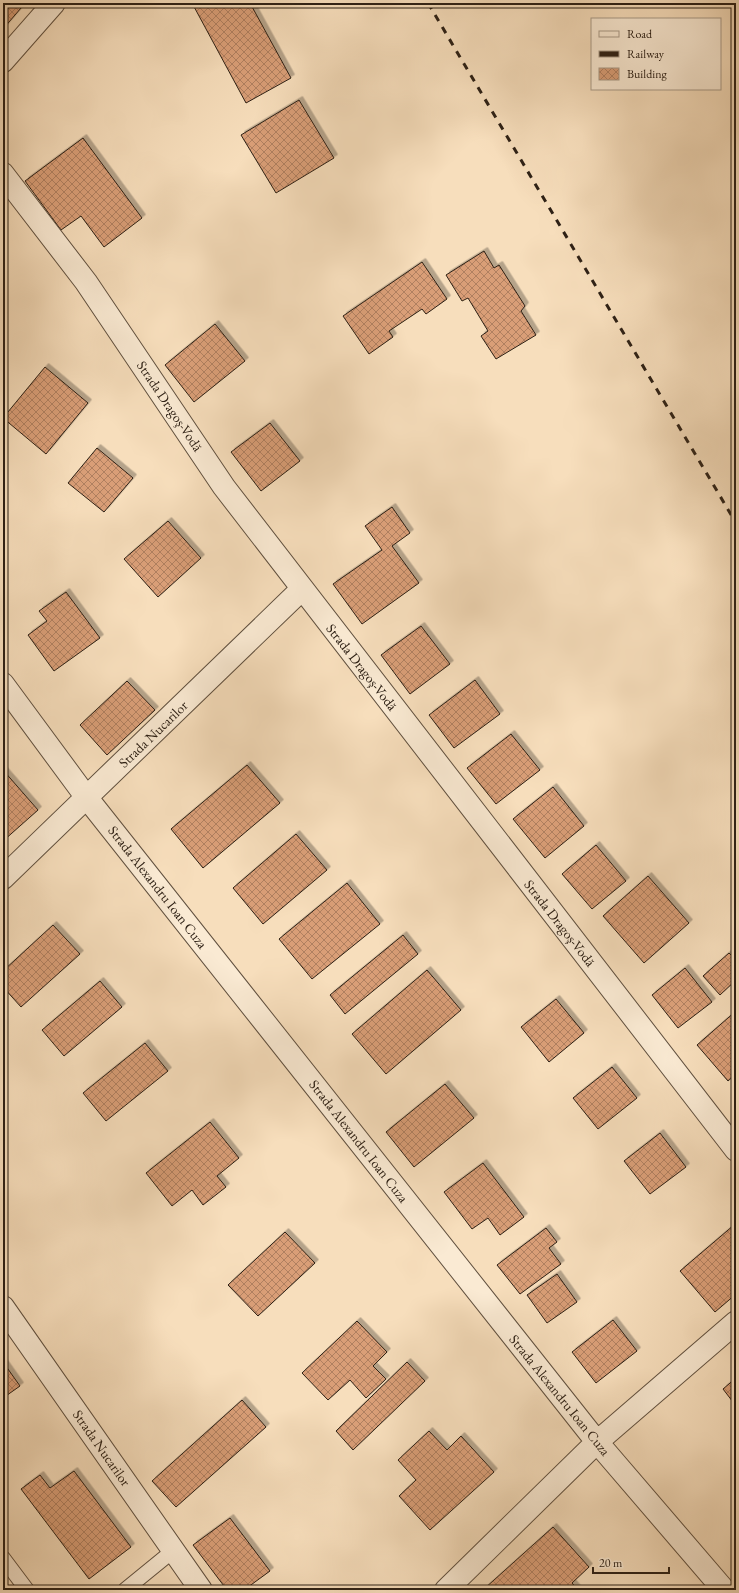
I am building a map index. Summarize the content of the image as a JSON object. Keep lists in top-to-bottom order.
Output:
{
  "streets": {
    "street": ["Strada Dragoş-Vodă", "Strada Nucarilor", "Strada Alexandru Ioan Cuza"]
  },
  "crossings": [
    ["Strada Dragoş-Vodă", "Strada Nucarilor"],
    ["Strada Nucarilor", "Strada Alexandru Ioan Cuza"]
  ],
  "legend": ["Road", "Railway", "Building"],
  "scale_bar": "20 m"
}
